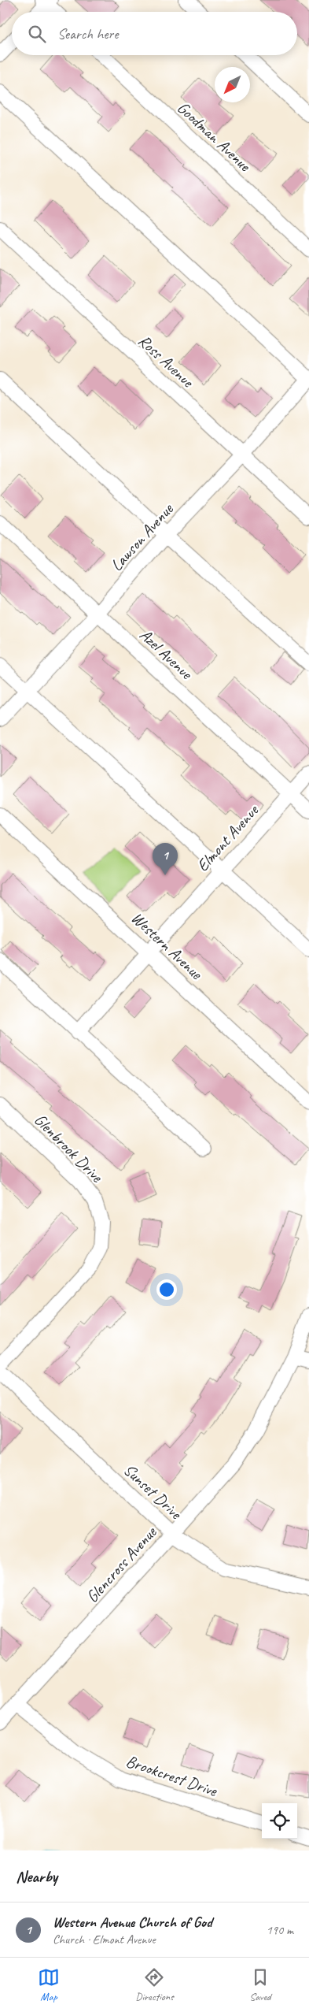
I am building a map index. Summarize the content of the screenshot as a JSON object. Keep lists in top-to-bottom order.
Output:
{
  "streets": {
    "street": [
      "Goodman Avenue",
      "Ross Avenue",
      "Lawson Avenue",
      "Azel Avenue",
      "Elmont Avenue",
      "Western Avenue",
      "Glenbrook Drive",
      "Sunset Drive",
      "Glencross Avenue",
      "Brookcrest Drive"
    ]
  },
  "crossings": [
    ["Ross Avenue", "Lawson Avenue"],
    ["Lawson Avenue", "Azel Avenue"],
    ["Azel Avenue", "Elmont Avenue"],
    ["Elmont Avenue", "Western Avenue"],
    ["Sunset Drive", "Glencross Avenue"],
    ["Glencross Avenue", "Brookcrest Drive"]
  ],
  "north": "bottom left",
  "page": {
    "search": "Search here",
    "pins": "1",
    "heading": "Nearby",
    "list": [
      {
        "mark": "1",
        "name": "Western Avenue Church of God",
        "note": "Church · Elmont Avenue",
        "value": "190 m"
      }
    ],
    "nav": ["Map", "Directions", "Saved"]
  }
}
